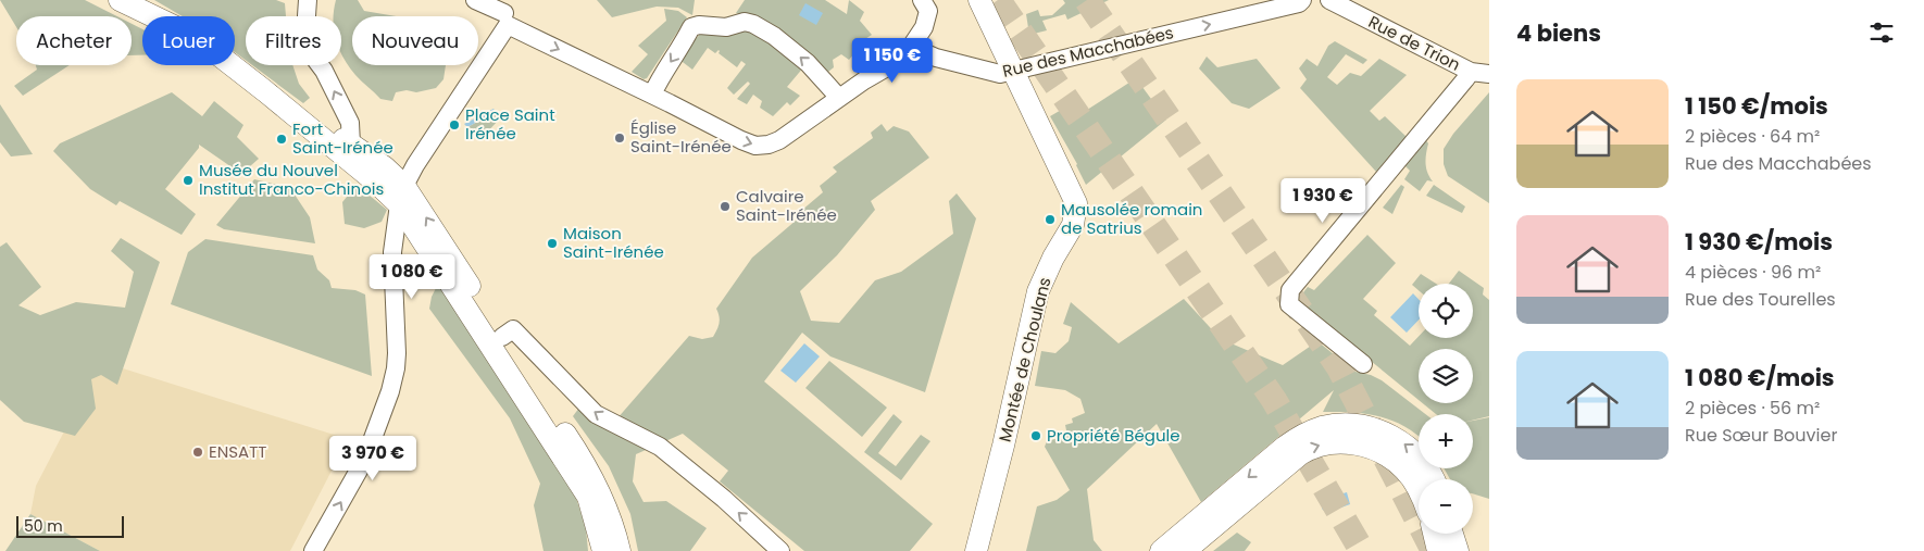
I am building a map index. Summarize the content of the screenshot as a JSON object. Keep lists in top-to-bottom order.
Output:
{
  "streets": {
    "main road": ["Montée de Choulans"],
    "street": ["Rue de Trion", "Rue des Macchabées"]
  },
  "crossings": [
    ["Rue des Macchabées", "Montée de Choulans"]
  ],
  "one_way": ["Rue des Macchabées"],
  "places": [
    "Place Saint Irénée",
    "Église Saint-Irénée",
    "Fort Saint-Irénée",
    "Musée du Nouvel Institut Franco-Chinois",
    "Calvaire Saint-Irénée",
    "Mausolée romain de Satrius",
    "Maison Saint-Irénée",
    "Propriété Bégule",
    "ENSATT"
  ],
  "scale_bar": "50 m",
  "page": {
    "heading": "4 biens",
    "chip": [
      "Acheter",
      "Louer",
      "Filtres",
      "Nouveau"
    ],
    "price": [
      "1 150 €",
      "1 930 €",
      "1 080 €",
      "3 970 €"
    ],
    "list": [
      {
        "name": "1 150 €/mois",
        "note": "2 pièces · 64 m² · Rue des Macchabées"
      },
      {
        "name": "1 930 €/mois",
        "note": "4 pièces · 96 m² · Rue des Tourelles"
      },
      {
        "name": "1 080 €/mois",
        "note": "2 pièces · 56 m² · Rue Sœur Bouvier"
      }
    ],
    "map_buttons": ["+", "−"],
    "scale": "50 m"
  }
}
